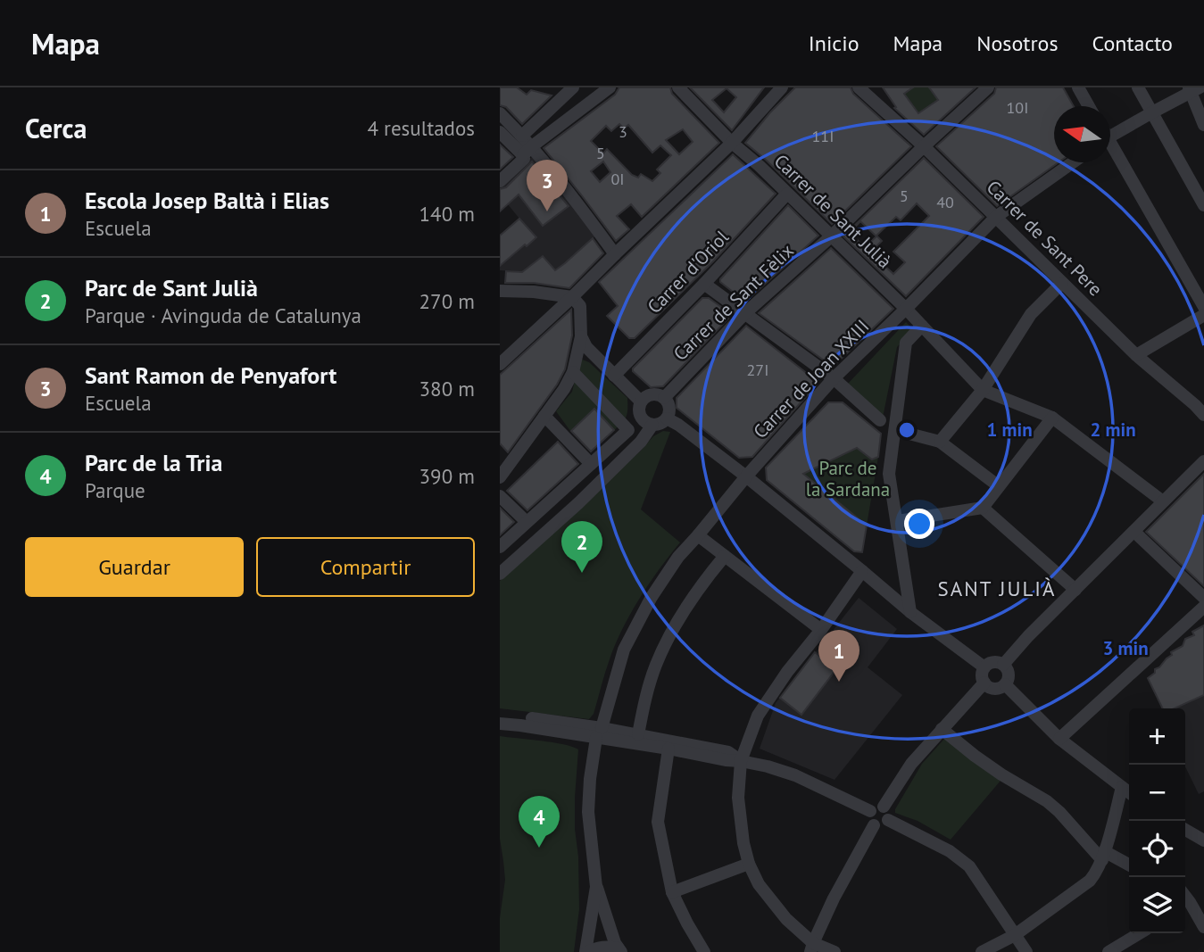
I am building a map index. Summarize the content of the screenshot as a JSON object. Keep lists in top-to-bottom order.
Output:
{
  "streets": {
    "street": [
      "Carrer de Sant Julià",
      "Carrer de Sant Pere",
      "Carrer d'Oriol",
      "Carrer de Sant Fèlix",
      "Carrer de Joan XXIII"
    ]
  },
  "crossings": [
    ["Carrer de Sant Julià", "Carrer d'Oriol"],
    ["Carrer de Sant Julià", "Carrer de Sant Fèlix"],
    ["Carrer de Sant Julià", "Carrer de Joan XXIII"],
    ["Carrer de Sant Pere", "Carrer de Sant Fèlix"],
    ["Carrer de Sant Pere", "Carrer de Joan XXIII"]
  ],
  "districts": ["SANT JULIÀ"],
  "parks": ["Parc de la Sardana"],
  "house_numbers": [
    "10I",
    "3",
    "11I",
    "5",
    "0I",
    "5",
    "40",
    "27I"
  ],
  "north": "left",
  "page": {
    "header": "Mapa",
    "nav": [
      "Inicio",
      "Mapa",
      "Nosotros",
      "Contacto"
    ],
    "heading": ["Cerca", "4 resultados"],
    "pins": [
      "3",
      "2",
      "1",
      "4"
    ],
    "list": [
      {
        "mark": "1",
        "name": "Escola Josep Baltà i Elias",
        "note": "Escuela",
        "value": "140 m"
      },
      {
        "mark": "2",
        "name": "Parc de Sant Julià",
        "note": "Parque · Avinguda de Catalunya",
        "value": "270 m"
      },
      {
        "mark": "3",
        "name": "Sant Ramon de Penyafort",
        "note": "Escuela",
        "value": "380 m"
      },
      {
        "mark": "4",
        "name": "Parc de la Tria",
        "note": "Parque",
        "value": "390 m"
      }
    ],
    "buttons": ["Guardar", "Compartir"],
    "map_buttons": ["+", "−"]
  },
  "rings": ["1 min", "2 min", "3 min"]
}
